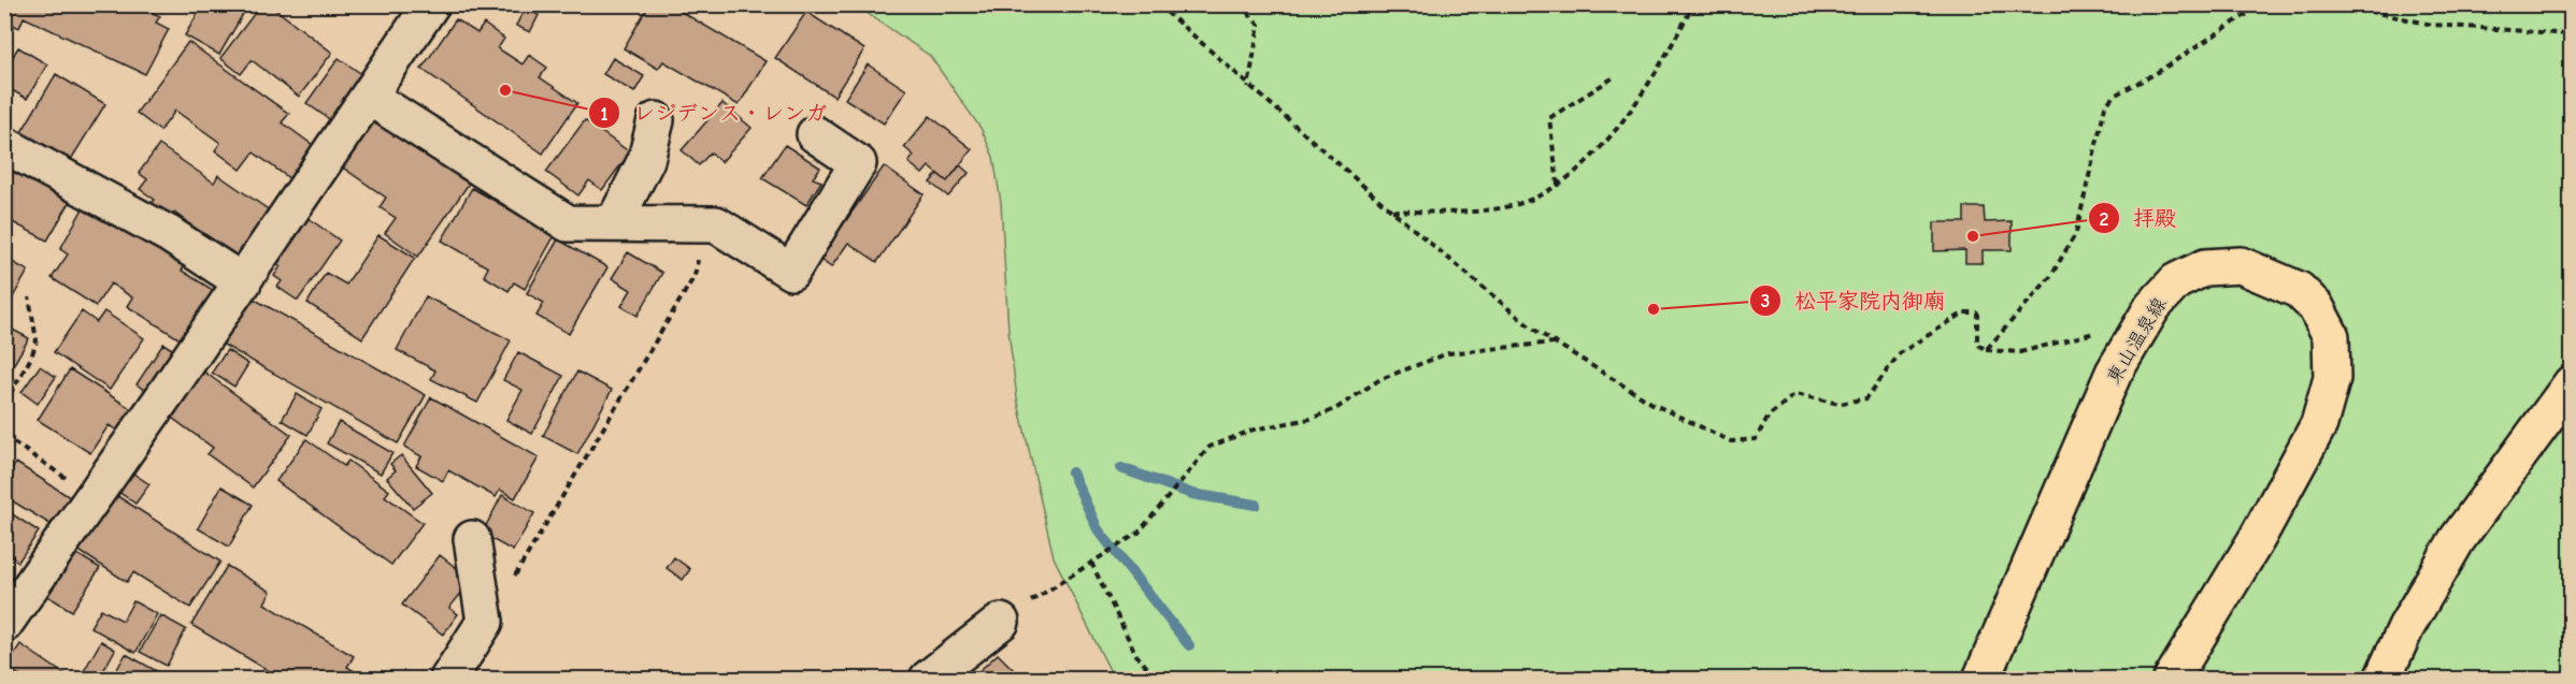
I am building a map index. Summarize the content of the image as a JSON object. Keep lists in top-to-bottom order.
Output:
{
  "streets": {
    "main road": ["東山温泉線"]
  },
  "places": ["レジデンス・レンガ", "拝殿", "松平家院内御廟"]
}
